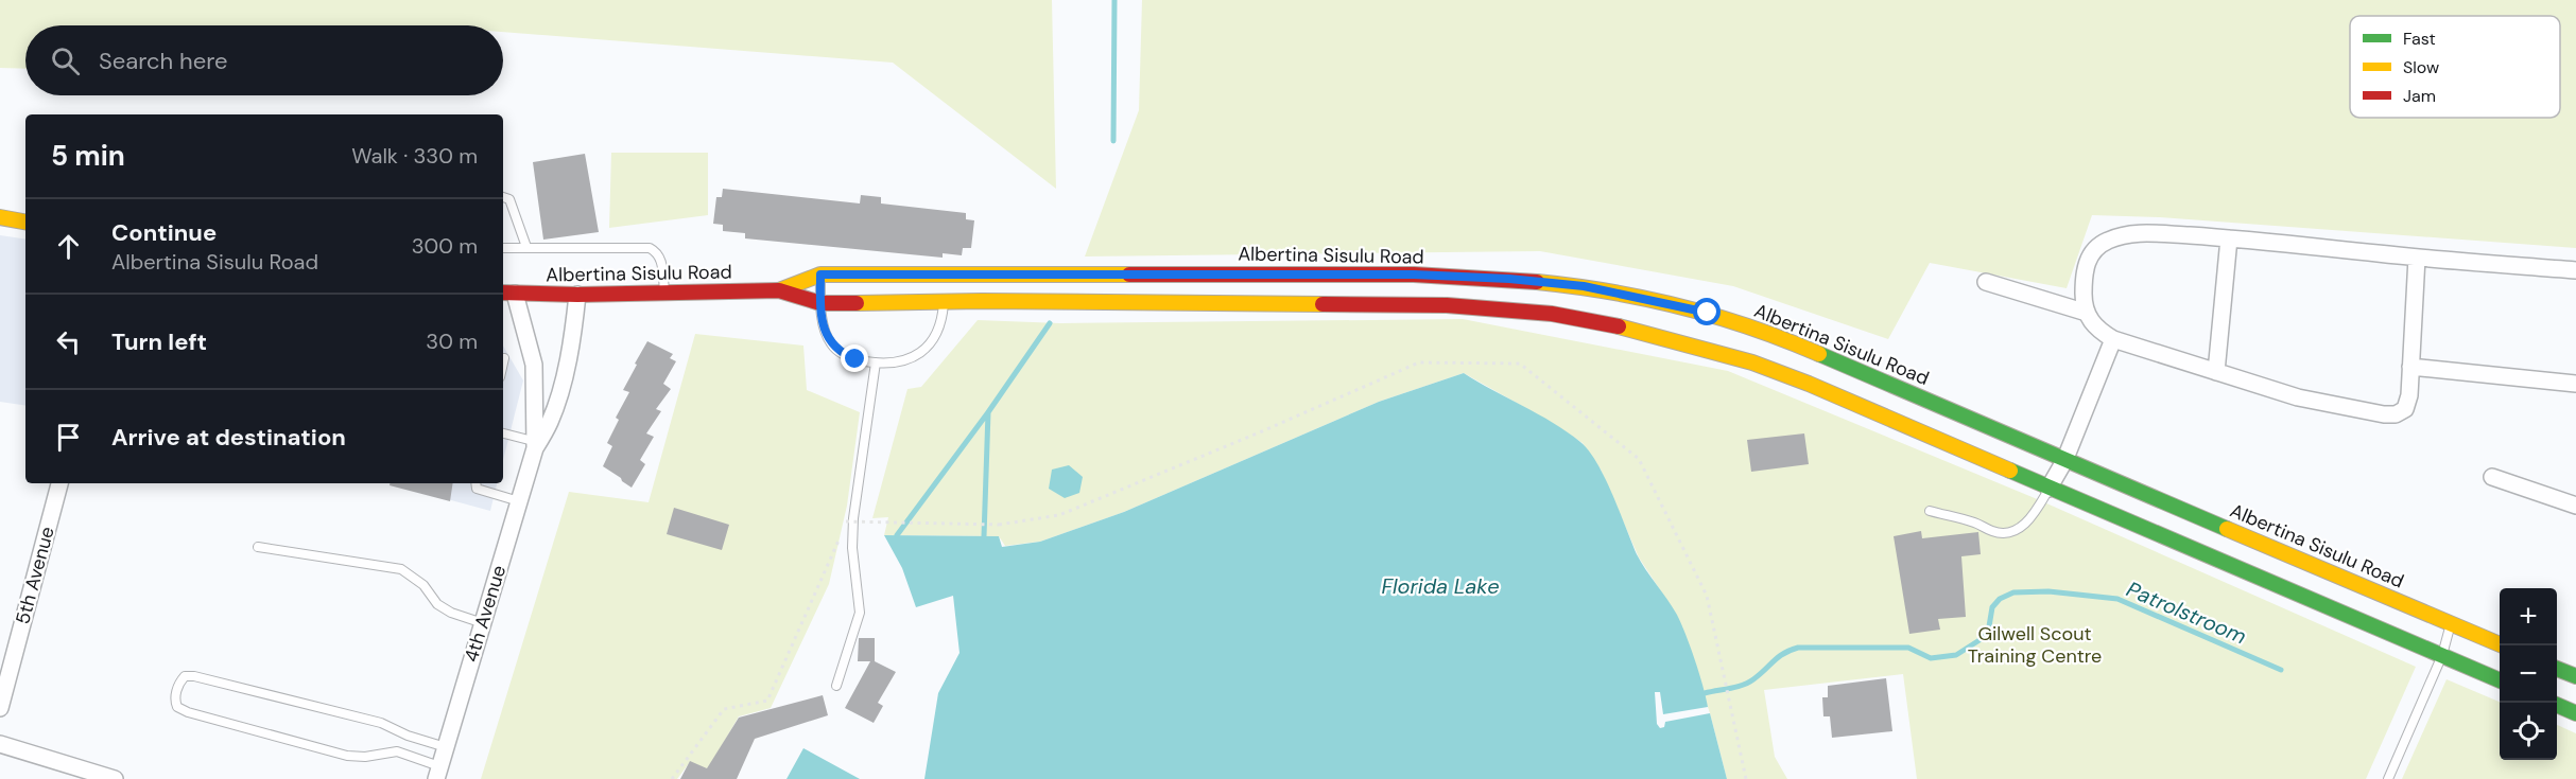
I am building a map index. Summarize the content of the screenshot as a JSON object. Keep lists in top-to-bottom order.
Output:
{
  "streets": {
    "main road": ["Albertina Sisulu Road"],
    "street": ["5th Avenue", "4th Avenue"]
  },
  "crossings": [
    ["Albertina Sisulu Road", "4th Avenue"]
  ],
  "water": ["Florida Lake", "Patrolstroom"],
  "parks": ["Gilwell Scout Training Centre"],
  "legend": ["Fast", "Slow", "Jam"],
  "page": {
    "search": "Search here",
    "heading": ["5 min", "Walk · 330 m"],
    "list": [
      ["Continue", "Albertina Sisulu Road", "300 m"],
      ["Turn left", "30 m"],
      "Arrive at destination"
    ],
    "map_buttons": ["+", "−"]
  }
}
